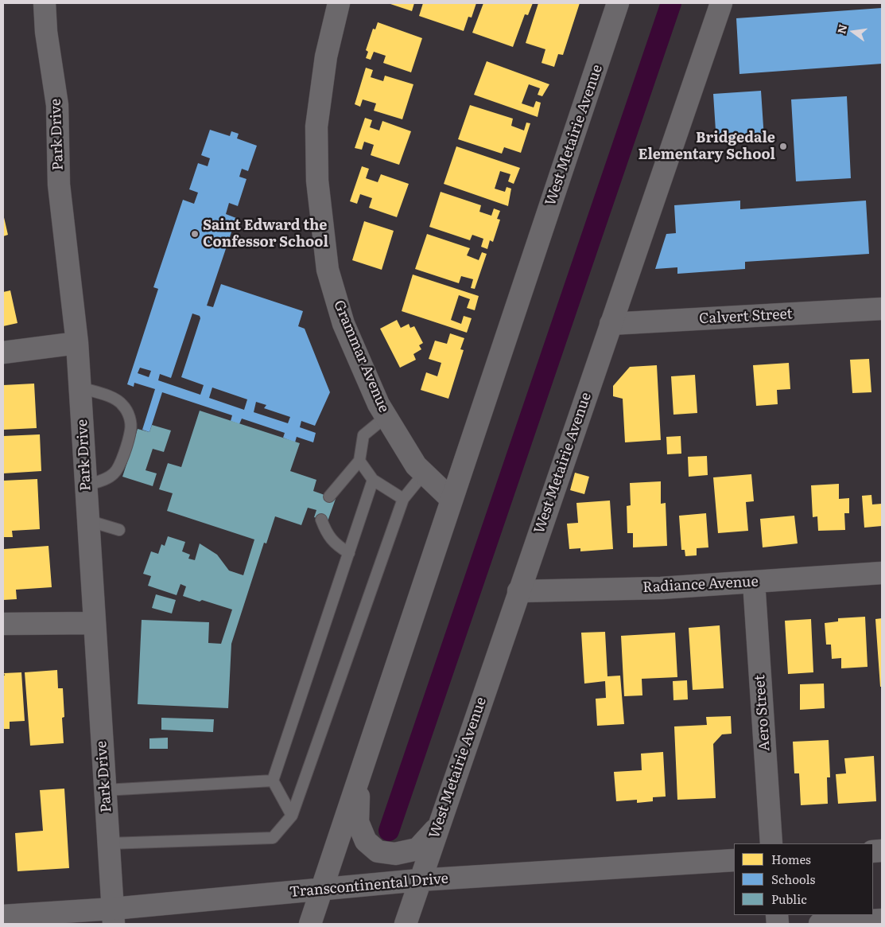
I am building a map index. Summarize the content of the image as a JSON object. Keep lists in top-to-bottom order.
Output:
{
  "streets": {
    "street": [
      "Park Drive",
      "West Metairie Avenue",
      "Calvert Street",
      "Grammar Avenue",
      "Radiance Avenue",
      "Aero Street",
      "Transcontinental Drive"
    ]
  },
  "crossings": [
    ["Park Drive", "Transcontinental Drive"],
    ["West Metairie Avenue", "Calvert Street"],
    ["West Metairie Avenue", "Grammar Avenue"],
    ["West Metairie Avenue", "Radiance Avenue"],
    ["West Metairie Avenue", "Transcontinental Drive"],
    ["Radiance Avenue", "Aero Street"]
  ],
  "places": ["Bridgedale Elementary School", "Saint Edward the Confessor School"],
  "legend": ["Homes", "Schools", "Public"],
  "north": "left"
}
